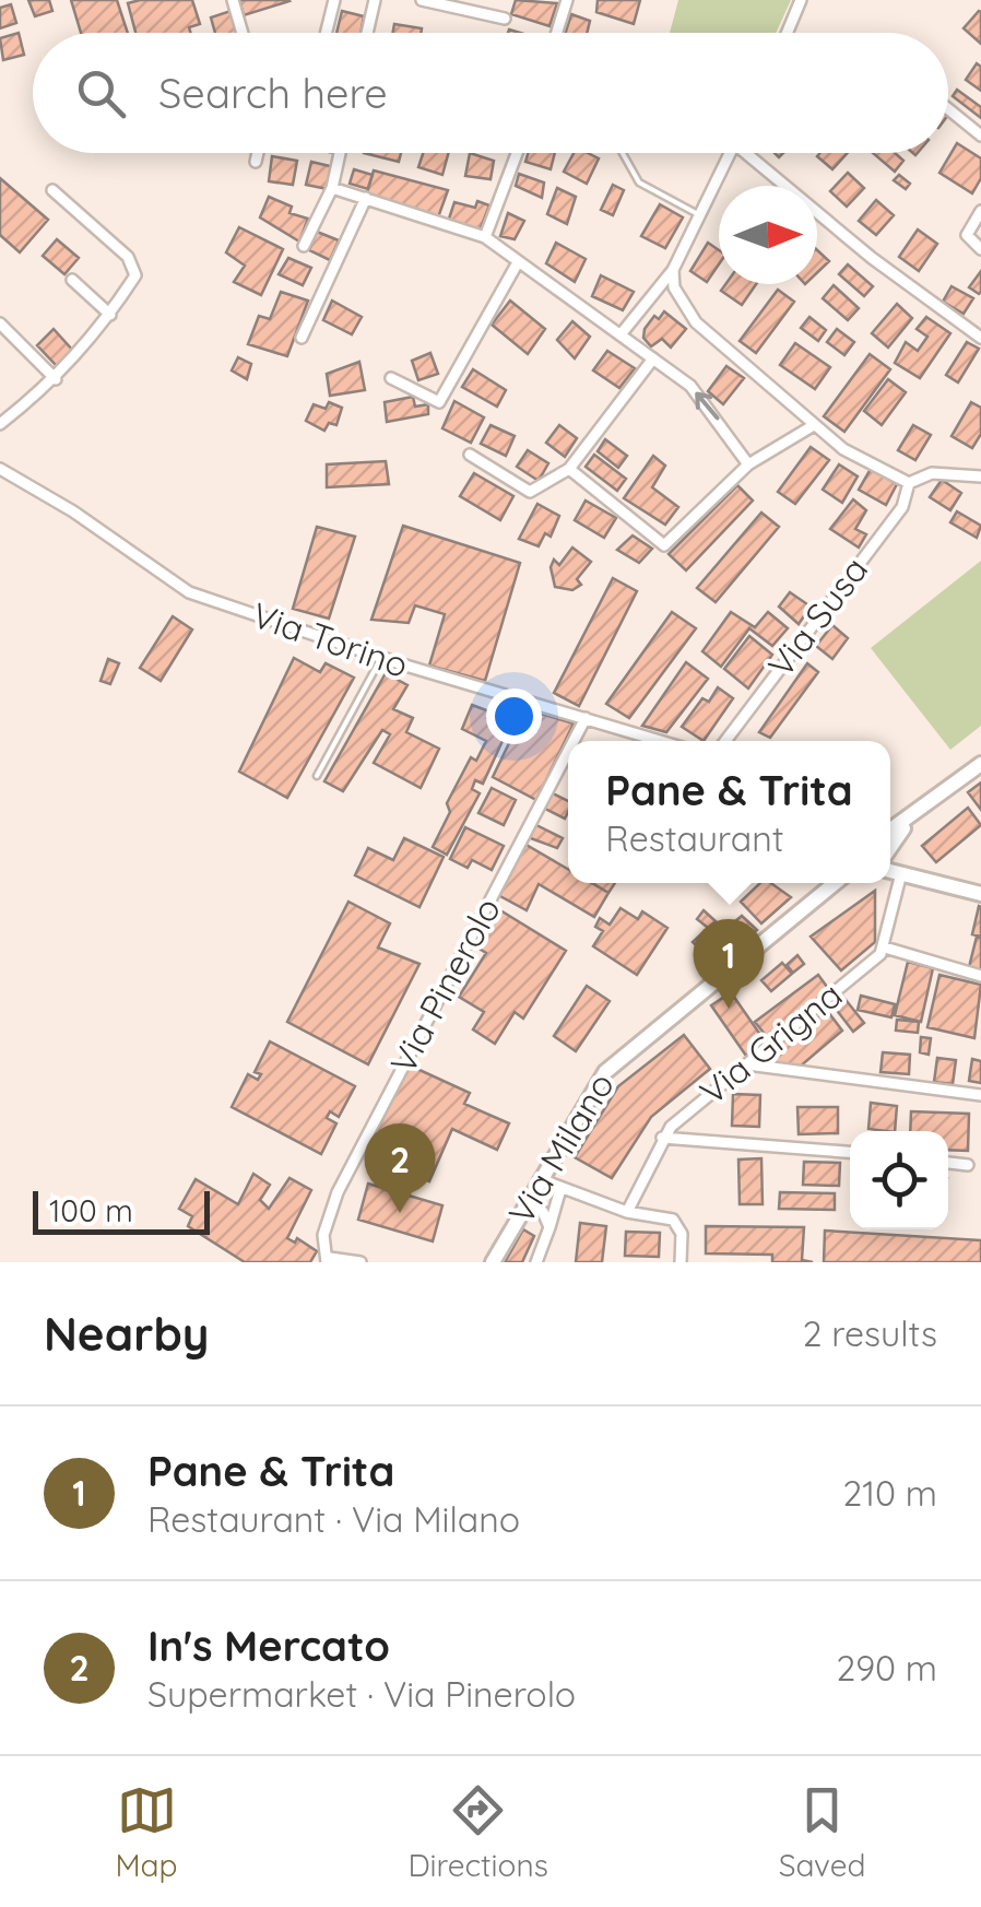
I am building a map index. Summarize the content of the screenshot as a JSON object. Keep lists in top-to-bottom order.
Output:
{
  "streets": {
    "main road": ["Via Milano"],
    "street": [
      "Via Susa",
      "Via Torino",
      "Via Pinerolo",
      "Via Grigna"
    ]
  },
  "crossings": [
    ["Via Torino", "Via Pinerolo"]
  ],
  "scale_bar": "100 m",
  "north": "right",
  "page": {
    "search": "Search here",
    "popup": ["Pane & Trita", "Restaurant"],
    "pins": ["1", "2"],
    "scale": "100 m",
    "heading": ["Nearby", "2 results"],
    "list": [
      {
        "mark": "1",
        "name": "Pane & Trita",
        "note": "Restaurant · Via Milano",
        "value": "210 m"
      },
      {
        "mark": "2",
        "name": "In's Mercato",
        "note": "Supermarket · Via Pinerolo",
        "value": "290 m"
      }
    ],
    "nav": ["Map", "Directions", "Saved"]
  }
}
